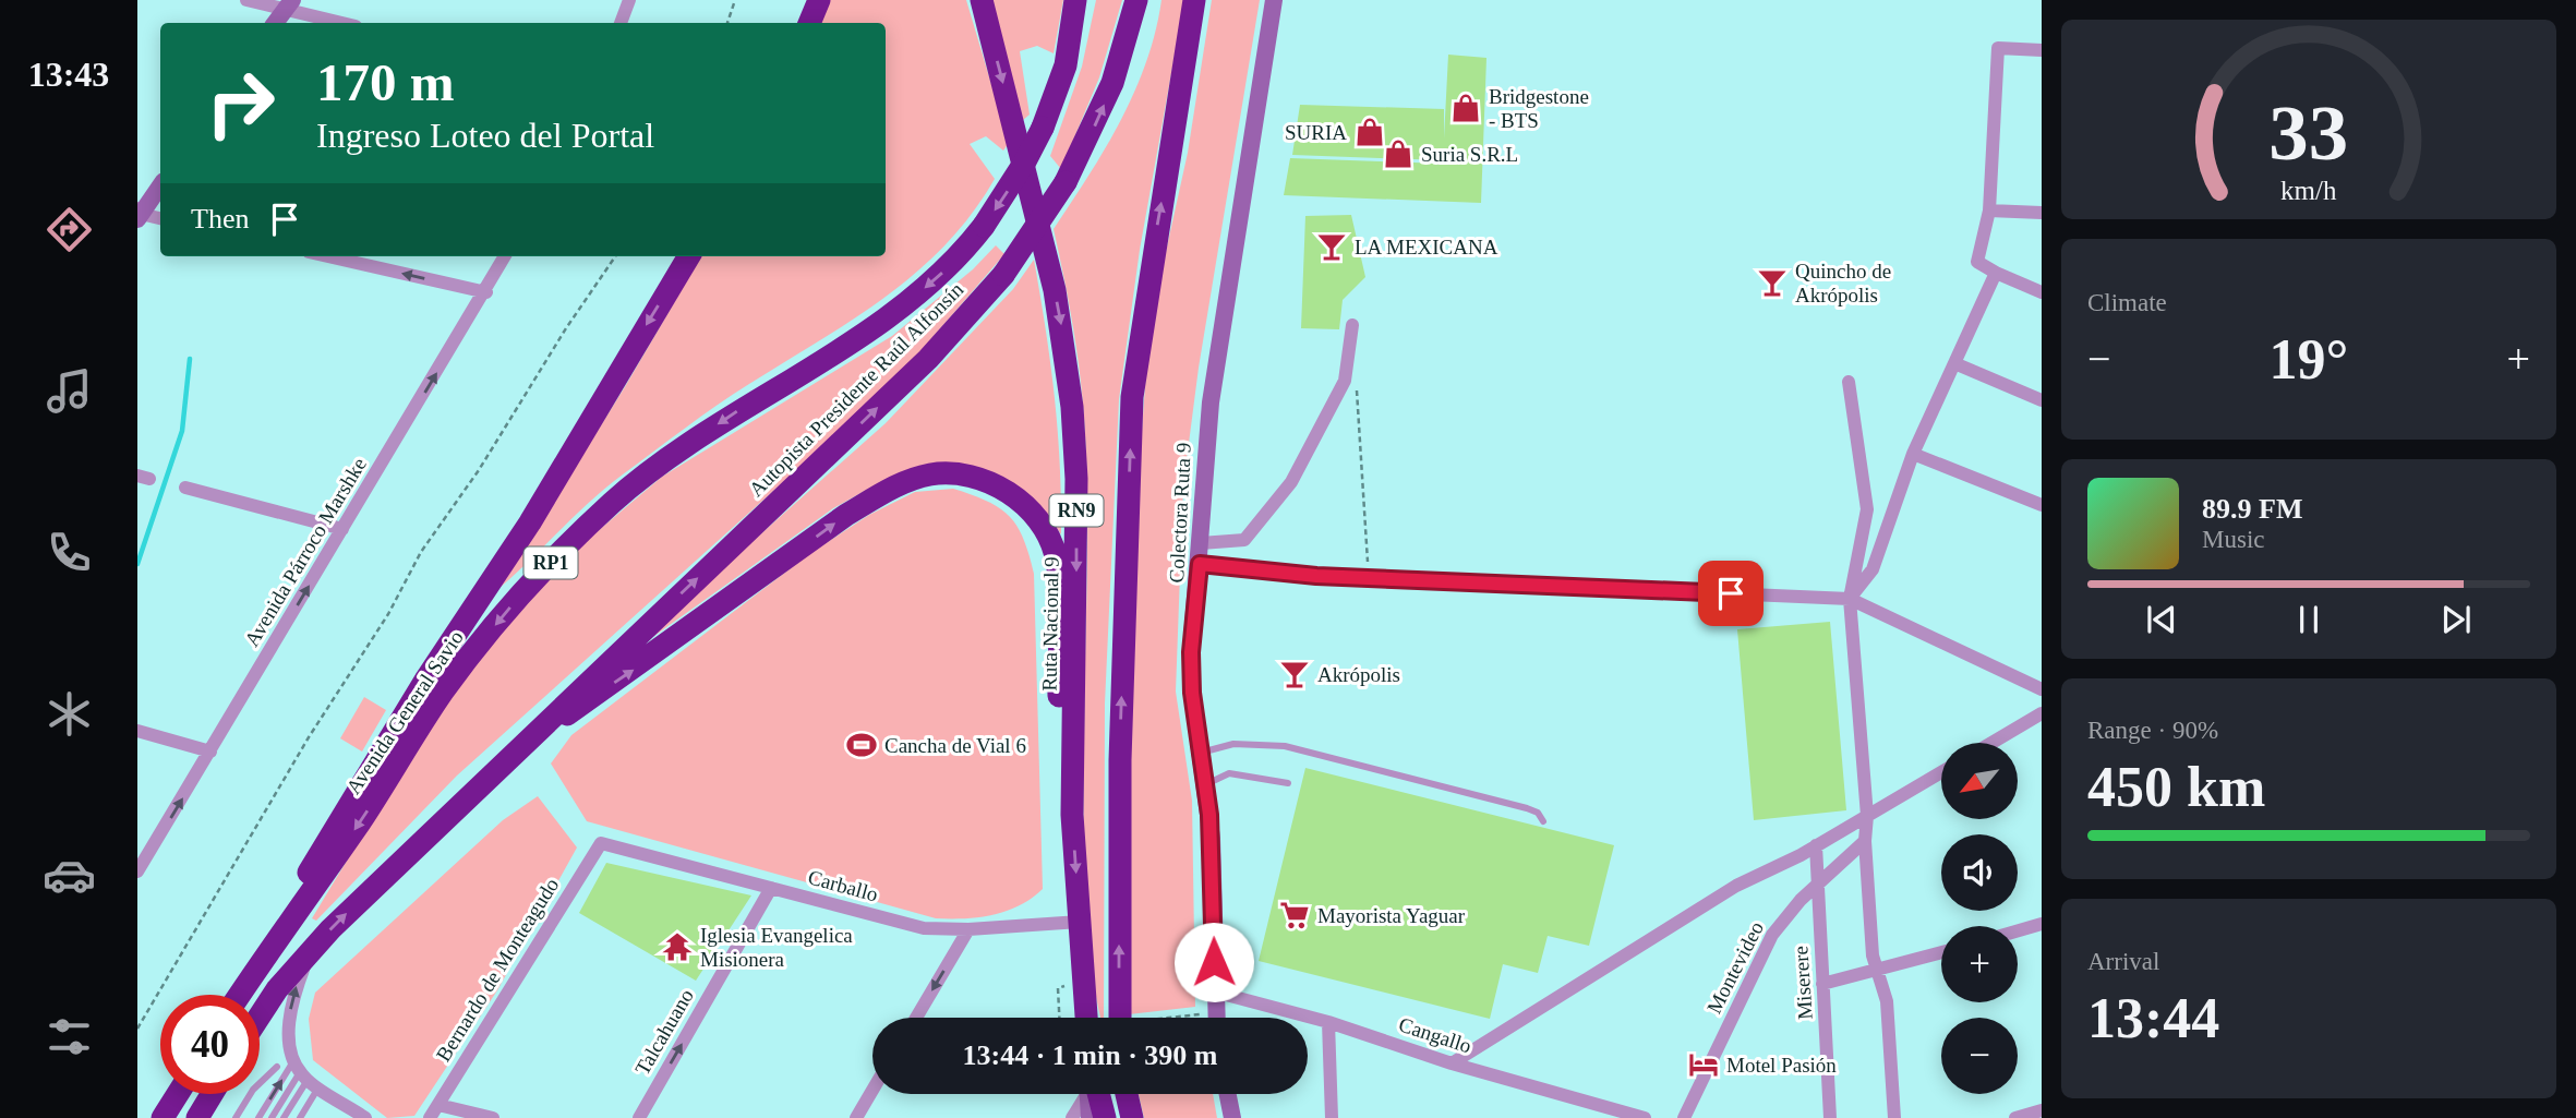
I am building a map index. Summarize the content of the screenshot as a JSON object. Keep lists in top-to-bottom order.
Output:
{
  "streets": {
    "highway": [
      "Autopista Presidente Raúl Alfonsín",
      "RN9",
      "RP1",
      "Ruta Nacional 9",
      "Avenida General Savio"
    ],
    "street": [
      "Colectora Ruta 9",
      "Avenida Párroco Marshke",
      "Carballo",
      "Montevideo",
      "Bernardo de Monteagudo",
      "Miserere",
      "Talcahuano",
      "Cangallo"
    ]
  },
  "crossings": [
    ["Colectora Ruta 9", "Cangallo"],
    ["Ruta Nacional 9", "Carballo"],
    ["Carballo", "Bernardo de Monteagudo"],
    ["Carballo", "Talcahuano"],
    ["Montevideo", "Miserere"]
  ],
  "one_way": ["Avenida Párroco Marshke", "Talcahuano"],
  "places": {
    "shop": ["Bridgestone - BTS", "SURIA", "Suria S.R.L"],
    "bar": ["LA MEXICANA", "Quincho de Akrópolis", "Akrópolis"],
    "sports": ["Cancha de Vial 6"],
    "supermarket": ["Mayorista Yaguar"],
    "temple": ["Iglesia Evangelica Misionera"],
    "hotel": ["Motel Pasión"]
  },
  "north": "bottom left",
  "page": {
    "tabs": "13:43",
    "turn": ["170 m", "Ingreso Loteo del Portal"],
    "then": "Then",
    "tile": [
      "Climate",
      ["Range · 90%", "450 km"],
      ["Arrival", "13:44"]
    ],
    "heat": ["−", "19°", "+"],
    "song": ["89.9 FM", "Music"],
    "map_buttons": ["+", "−"],
    "limit": "40",
    "trip": "13:44 · 1 min · 390 m",
    "gauge": ["33", "km/h"]
  }
}
